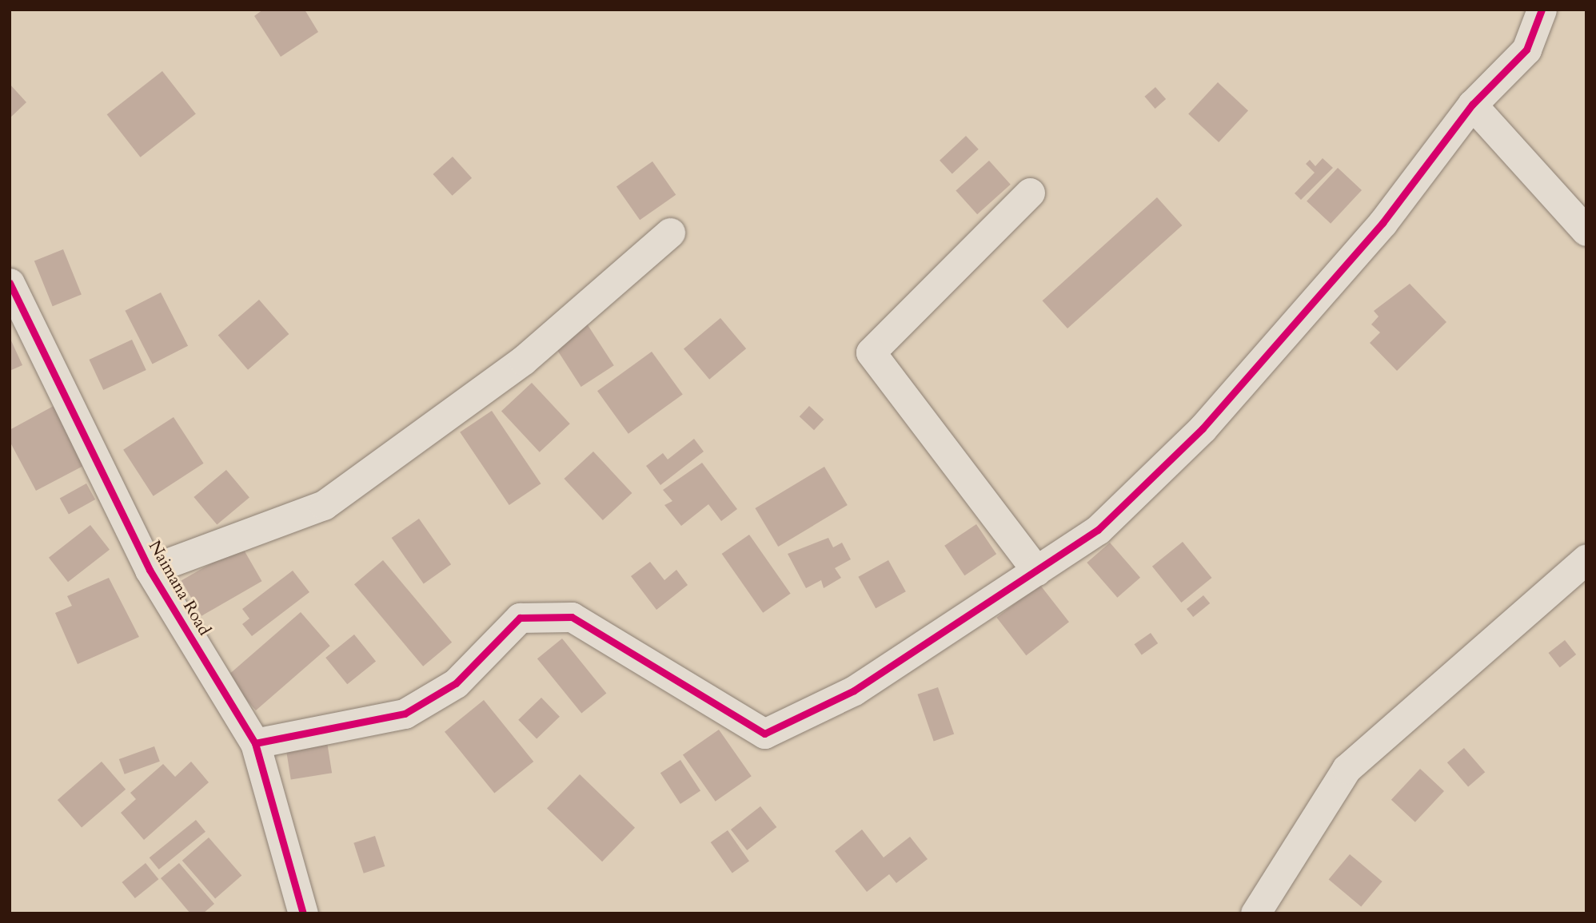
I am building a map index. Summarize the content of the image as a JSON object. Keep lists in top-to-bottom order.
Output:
{
  "streets": {
    "street": ["Naimana Road"]
  }
}
